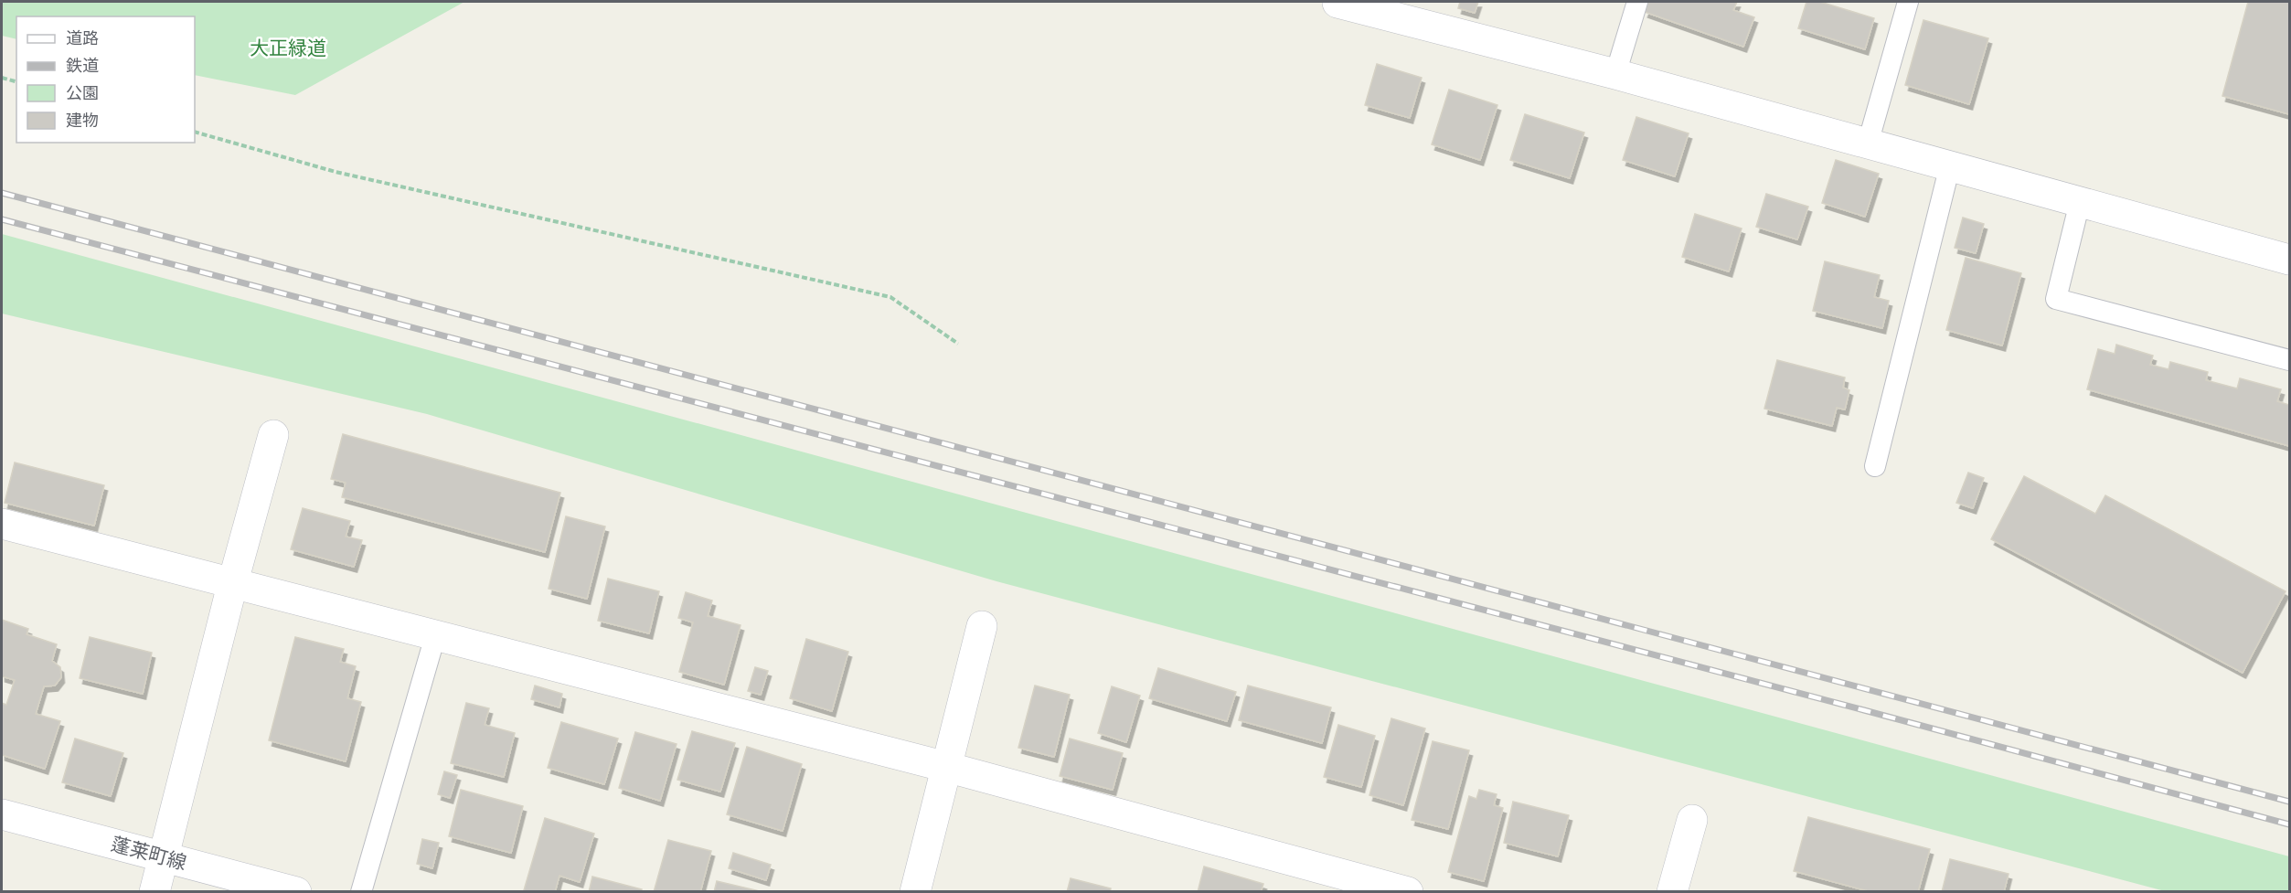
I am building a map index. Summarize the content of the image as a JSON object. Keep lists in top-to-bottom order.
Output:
{
  "streets": {
    "street": ["蓬莱町線"]
  },
  "parks": ["大正緑道"],
  "legend": [
    "道路",
    "鉄道",
    "公園",
    "建物"
  ]
}
